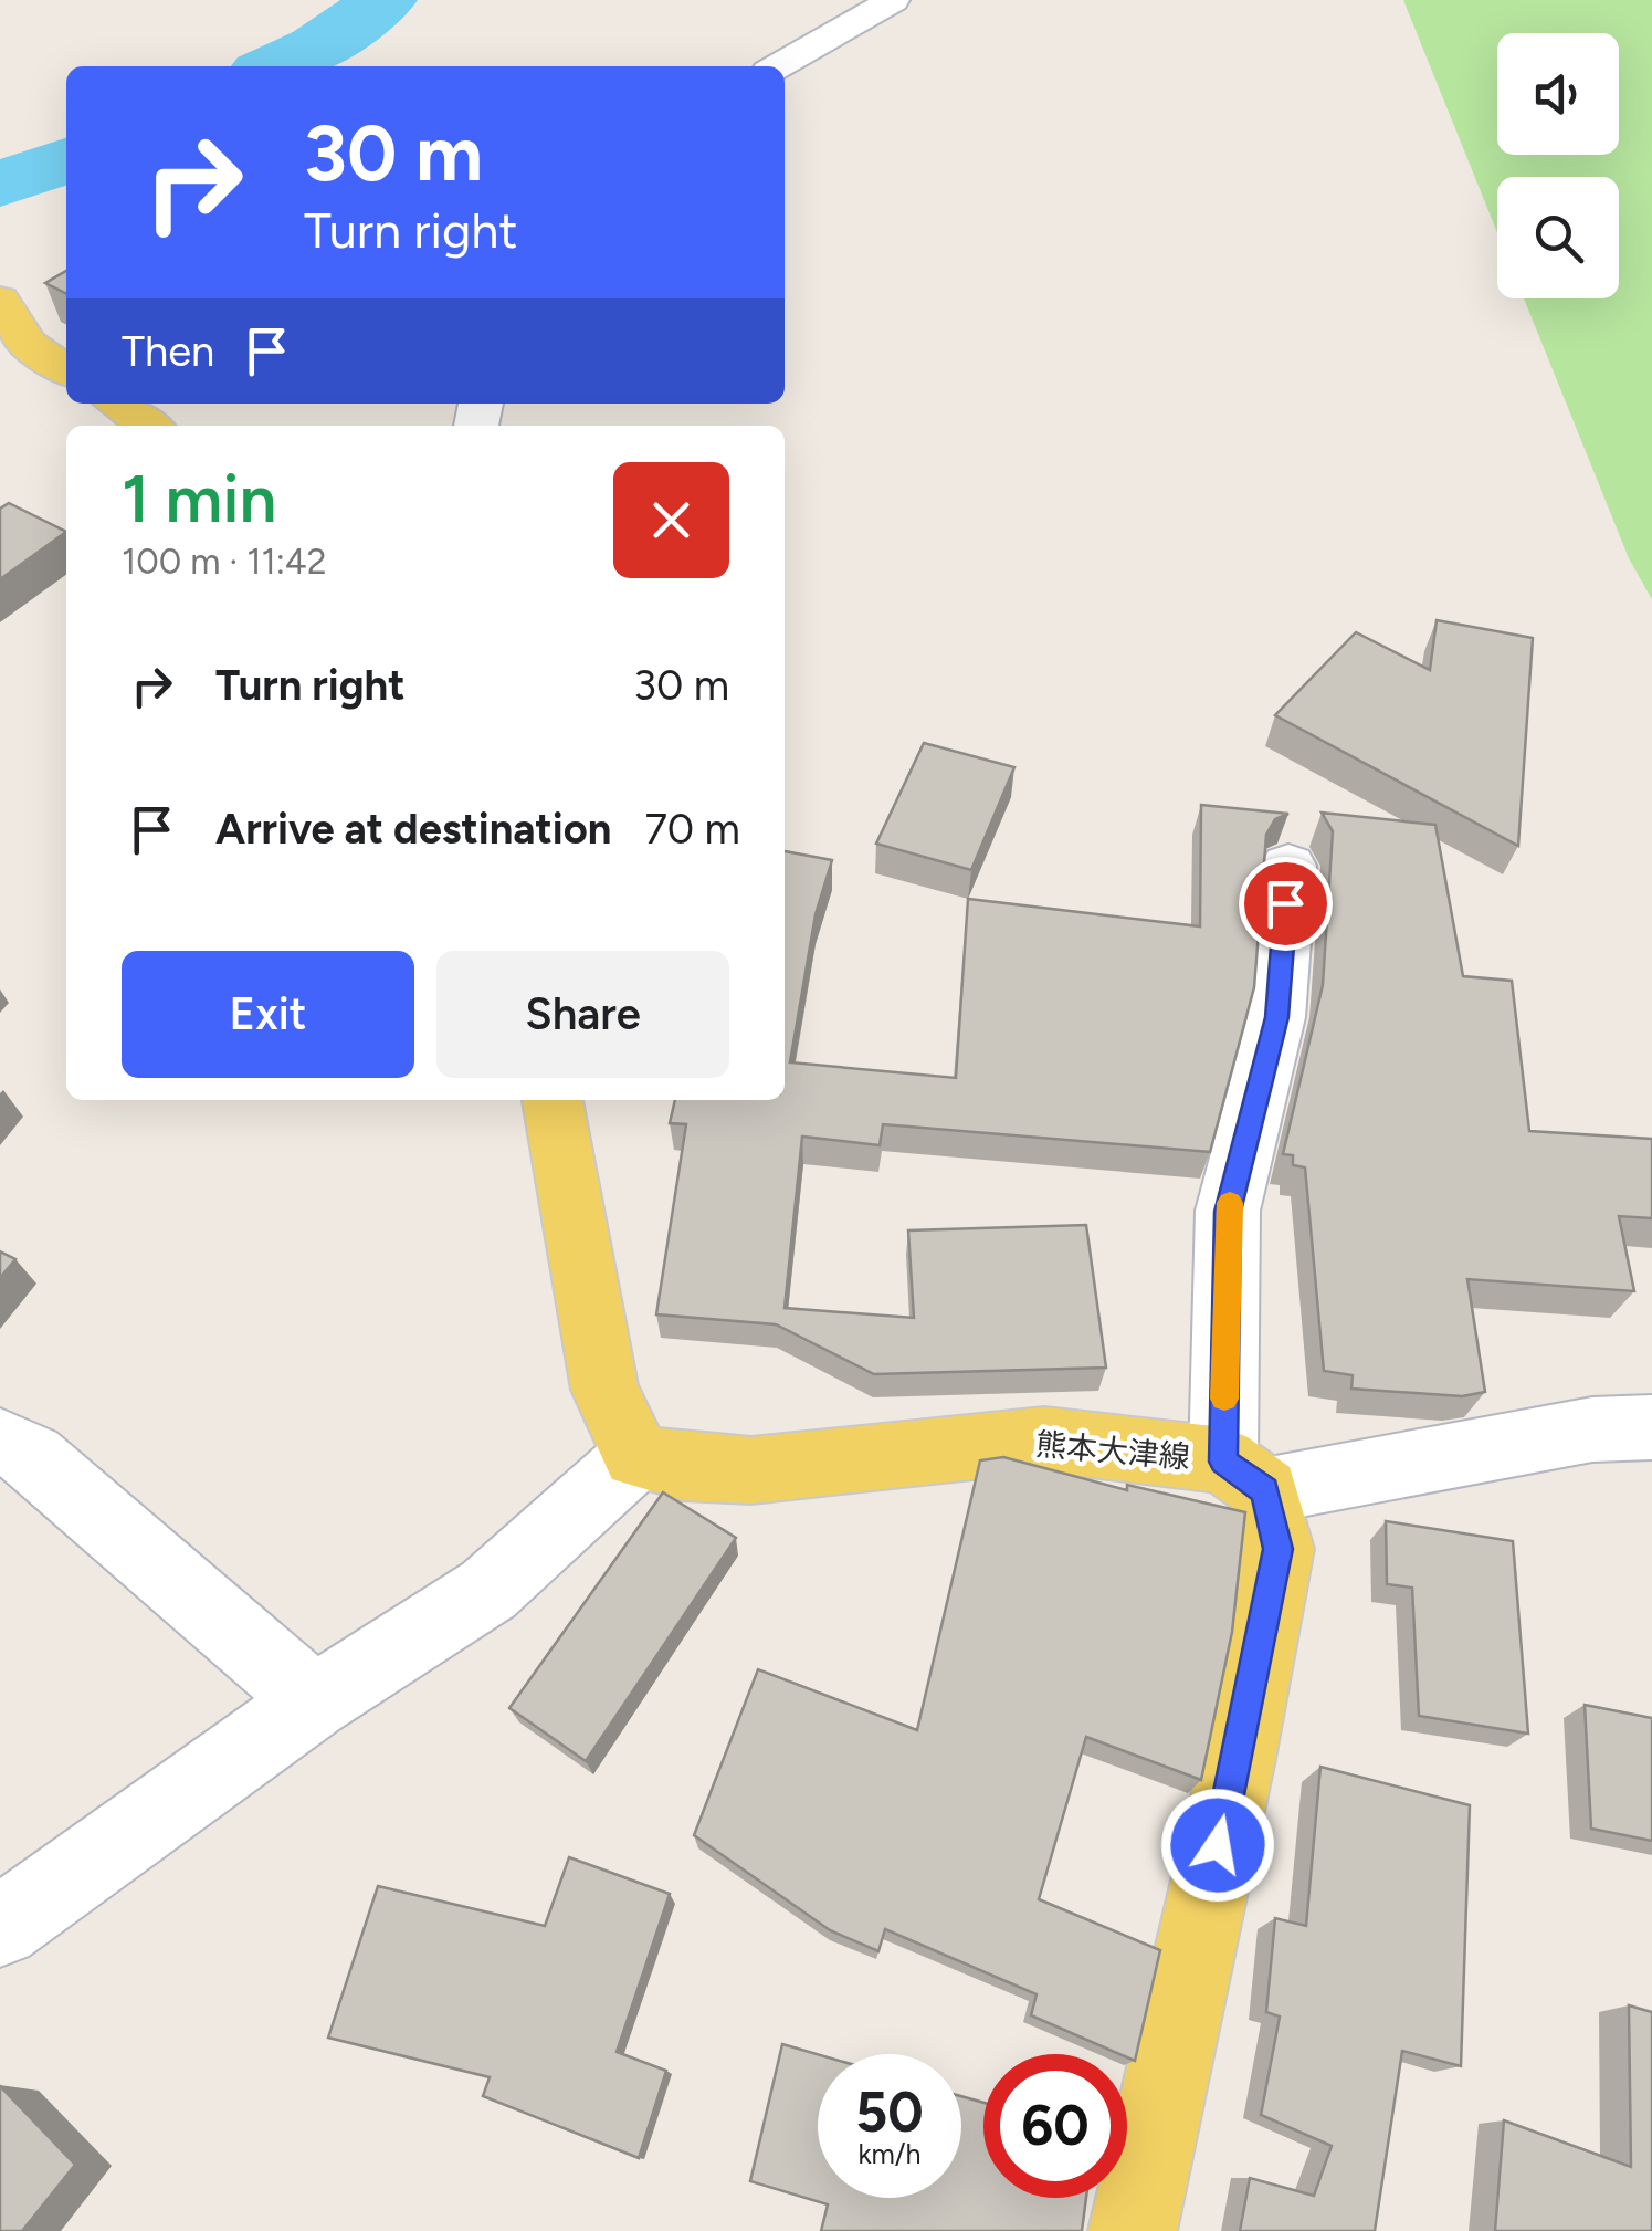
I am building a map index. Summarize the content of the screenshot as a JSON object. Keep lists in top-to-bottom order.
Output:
{
  "streets": {
    "main road": ["熊本大津線"]
  },
  "page": {
    "turn": ["30 m", "Turn right"],
    "then": "Then",
    "heading": ["1 min", "100 m · 11:42"],
    "list": [
      {
        "name": "Turn right",
        "value": "30 m"
      },
      {
        "name": "Arrive at destination",
        "value": "70 m"
      }
    ],
    "buttons": ["Exit", "Share"],
    "speed": "50 km/h",
    "limit": "60"
  }
}
